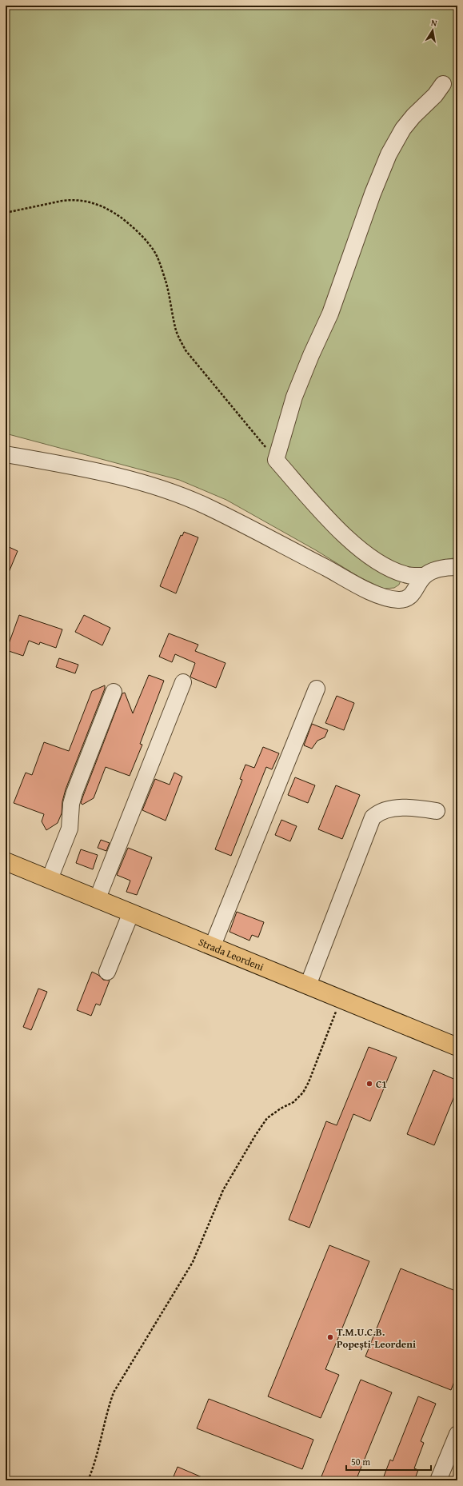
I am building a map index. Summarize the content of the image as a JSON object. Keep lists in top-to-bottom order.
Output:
{
  "streets": {
    "main road": ["Strada Leordeni"]
  },
  "places": ["C1", "T.M.U.C.B. Popești-Leordeni"],
  "scale_bar": "50 m",
  "north": "top"
}
